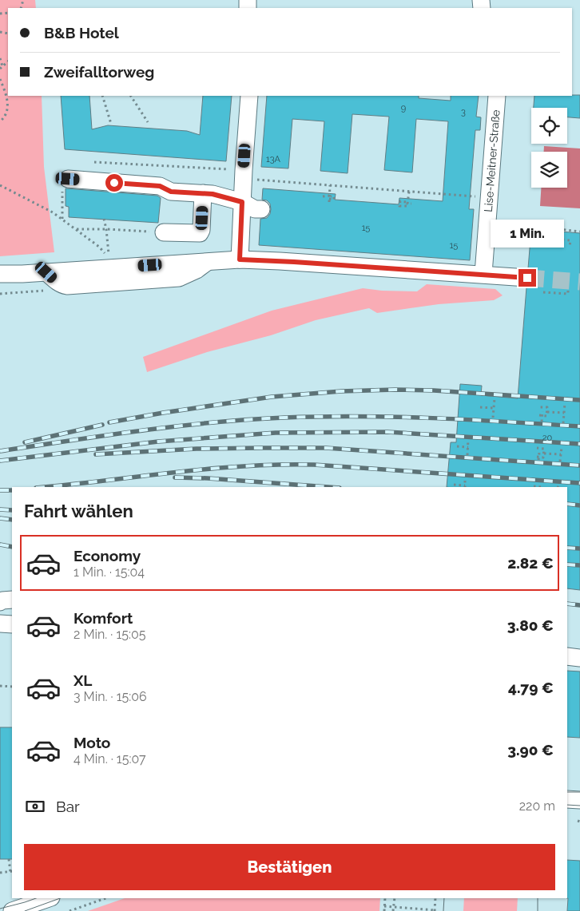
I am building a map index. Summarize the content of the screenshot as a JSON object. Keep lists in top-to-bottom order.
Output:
{
  "streets": {
    "street": ["Lise-Meitner-Straße"]
  },
  "house_numbers": [
    "9",
    "3",
    "13A",
    "15",
    "15",
    "20"
  ],
  "page": {
    "banner": ["B&B Hotel", "Zweifalltorweg"],
    "bubble": "1 Min.",
    "heading": "Fahrt wählen",
    "list": [
      {
        "name": "Economy",
        "note": "1 Min. · 15:04",
        "value": "2.82 €"
      },
      {
        "name": "Komfort",
        "note": "2 Min. · 15:05",
        "value": "3.80 €"
      },
      {
        "name": "XL",
        "note": "3 Min. · 15:06",
        "value": "4.79 €"
      },
      {
        "name": "Moto",
        "note": "4 Min. · 15:07",
        "value": "3.90 €"
      }
    ],
    "pay": ["Bar", "220 m"],
    "buttons": "Bestätigen"
  }
}
